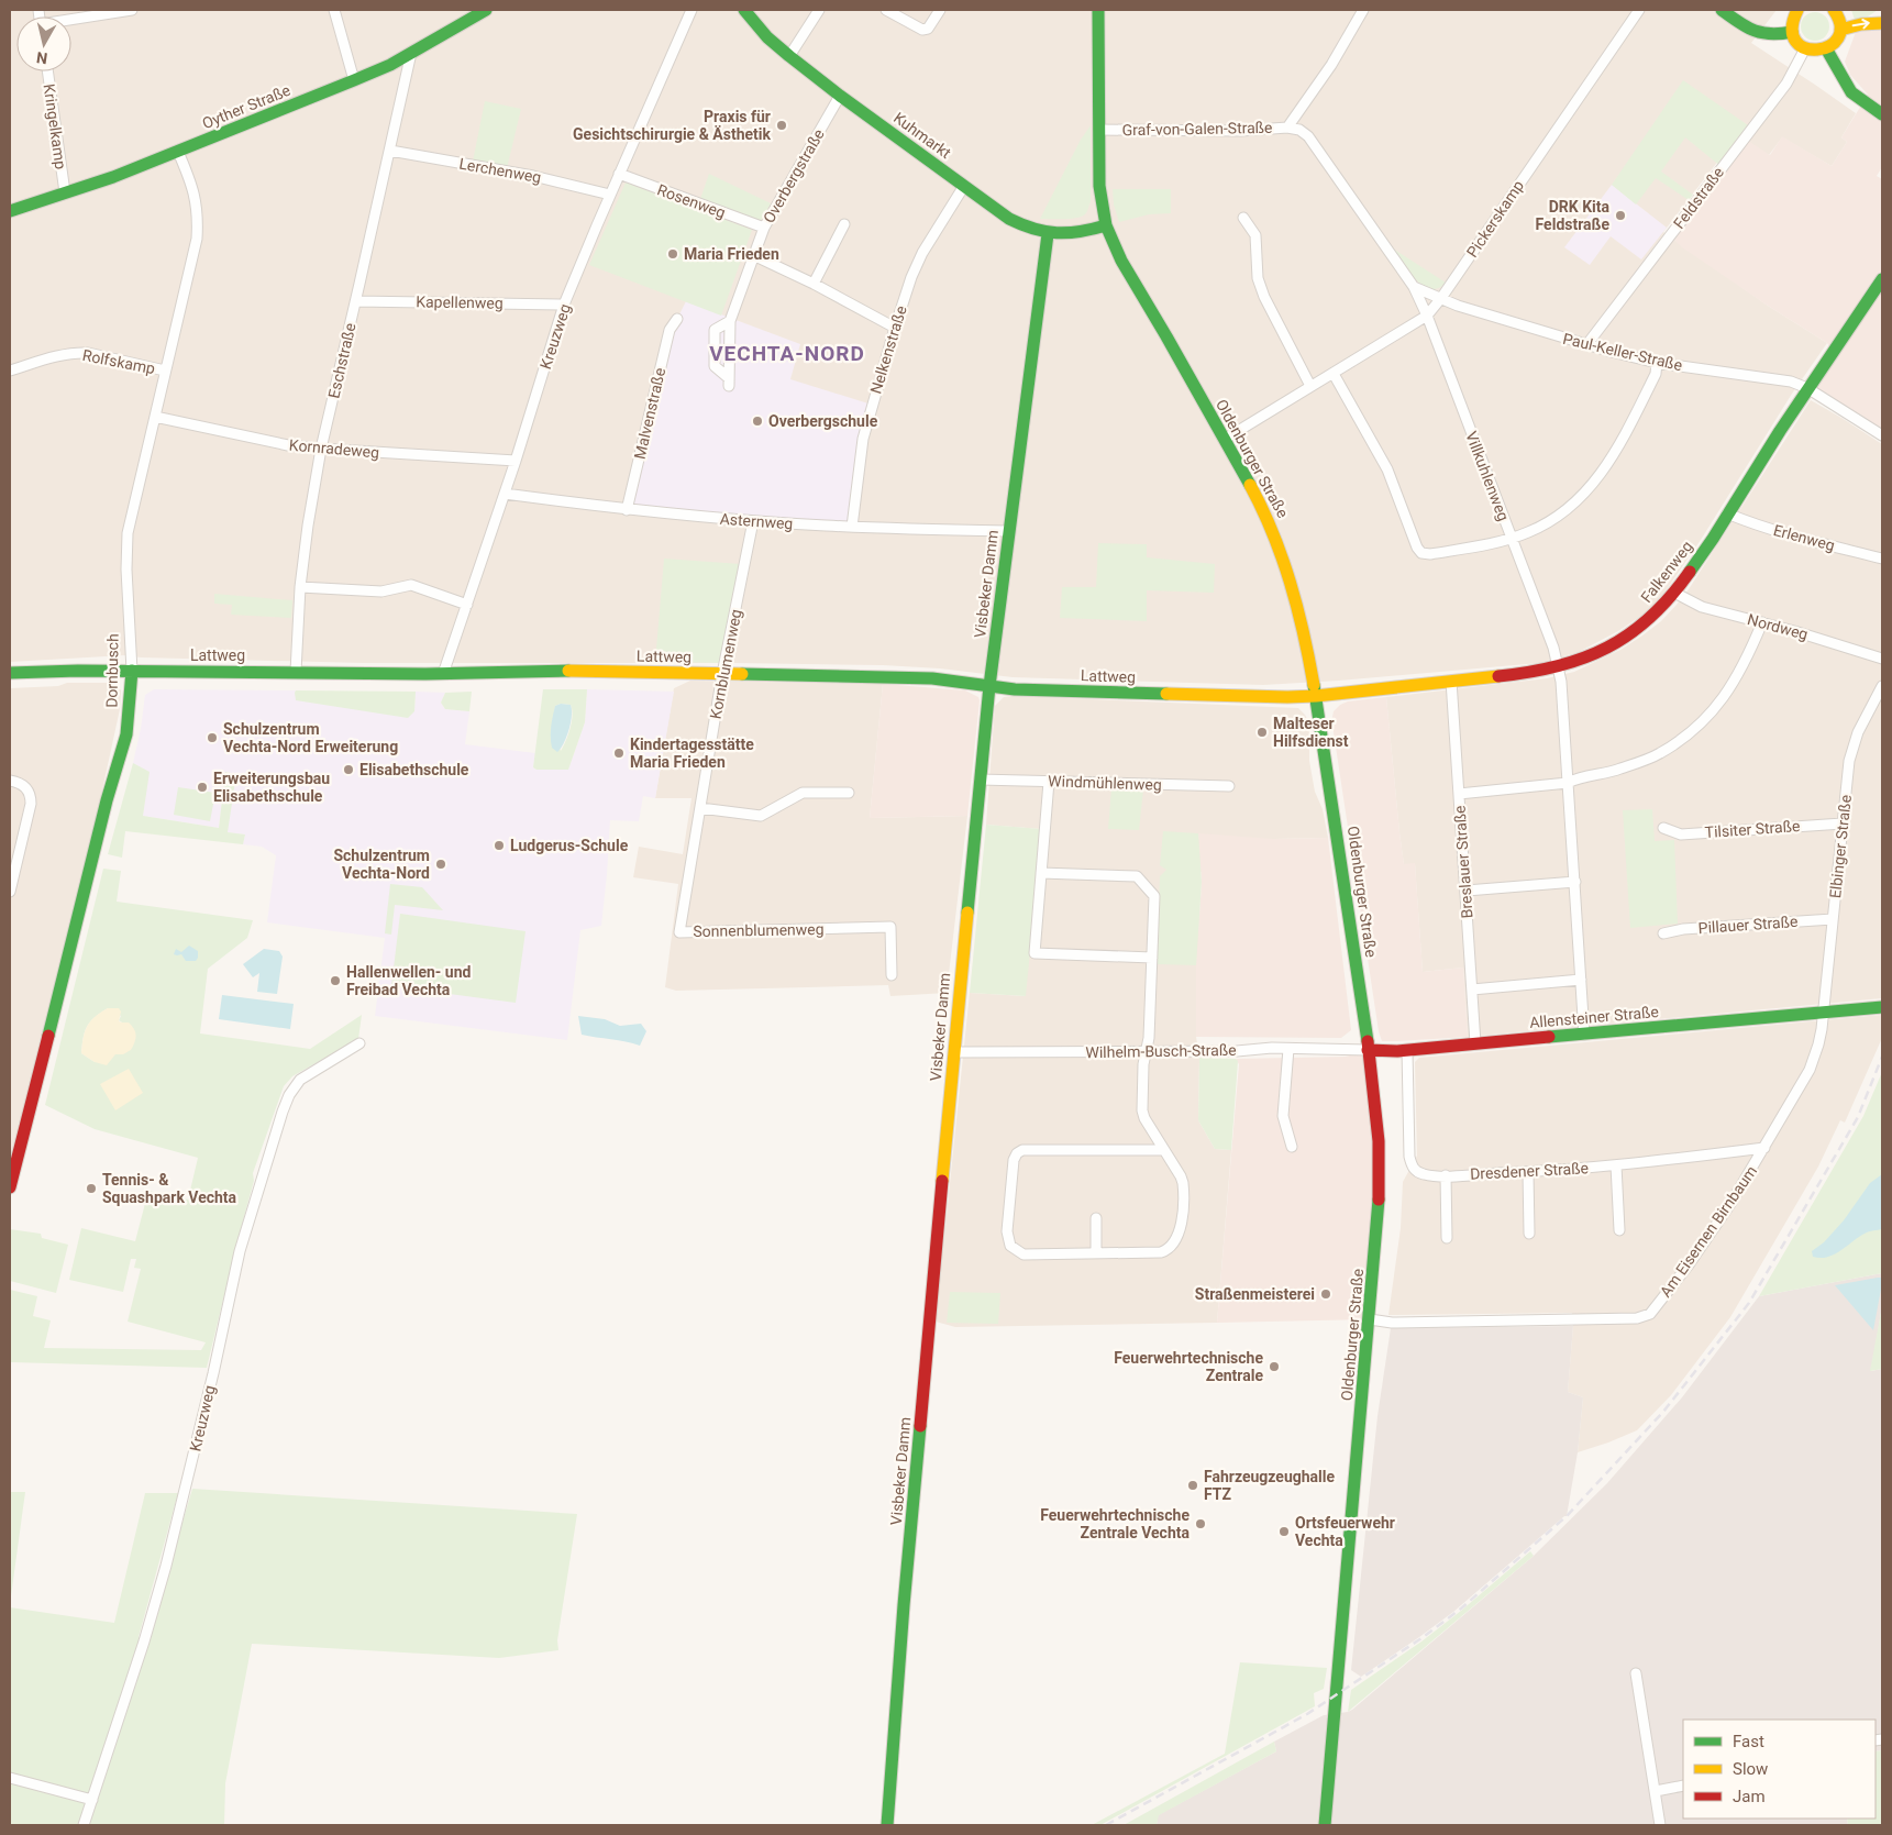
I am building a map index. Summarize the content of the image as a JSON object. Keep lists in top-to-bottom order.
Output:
{
  "streets": {
    "street": [
      "Oyther Straße",
      "Kringelkamp",
      "Graf-von-Galen-Straße",
      "Kuhmarkt",
      "Lerchenweg",
      "Overbergstraße",
      "Feldstraße",
      "Rosenweg",
      "Pickerskamp",
      "Kapellenweg",
      "Kreuzweg",
      "Nelkenstraße",
      "Paul-Keller-Straße",
      "Eschstraße",
      "Rolfskamp",
      "Malvenstraße",
      "Kornradeweg",
      "Oldenburger Straße",
      "Villkuhlenweg",
      "Asternweg",
      "Erlenweg",
      "Falkenweg",
      "Visbeker Damm",
      "Nordweg",
      "Lattweg",
      "Kornblumenweg",
      "Dornbusch",
      "Windmühlenweg",
      "Tilsiter Straße",
      "Elbinger Straße",
      "Breslauer Straße",
      "Pillauer Straße",
      "Sonnenblumenweg",
      "Allensteiner Straße",
      "Wilhelm-Busch-Straße",
      "Dresdener Straße",
      "Am Eisernen Birnbaum"
    ]
  },
  "crossings": [
    ["Oyther Straße", "Kringelkamp"],
    ["Oyther Straße", "Eschstraße"],
    ["Oyther Straße", "Dornbusch"],
    ["Graf-von-Galen-Straße", "Oldenburger Straße"],
    ["Graf-von-Galen-Straße", "Villkuhlenweg"],
    ["Kuhmarkt", "Overbergstraße"],
    ["Kuhmarkt", "Nelkenstraße"],
    ["Kuhmarkt", "Oldenburger Straße"],
    ["Kuhmarkt", "Visbeker Damm"],
    ["Lerchenweg", "Kreuzweg"],
    ["Lerchenweg", "Eschstraße"],
    ["Overbergstraße", "Rosenweg"],
    ["Feldstraße", "Paul-Keller-Straße"],
    ["Rosenweg", "Kreuzweg"],
    ["Pickerskamp", "Paul-Keller-Straße"],
    ["Pickerskamp", "Oldenburger Straße"],
    ["Pickerskamp", "Villkuhlenweg"],
    ["Kapellenweg", "Kreuzweg"],
    ["Kapellenweg", "Eschstraße"],
    ["Kreuzweg", "Kornradeweg"],
    ["Kreuzweg", "Asternweg"],
    ["Kreuzweg", "Lattweg"],
    ["Nelkenstraße", "Asternweg"],
    ["Paul-Keller-Straße", "Falkenweg"],
    ["Eschstraße", "Kornradeweg"],
    ["Eschstraße", "Lattweg"],
    ["Rolfskamp", "Dornbusch"],
    ["Malvenstraße", "Asternweg"],
    ["Kornradeweg", "Dornbusch"],
    ["Oldenburger Straße", "Falkenweg"],
    ["Oldenburger Straße", "Lattweg"],
    ["Oldenburger Straße", "Allensteiner Straße"],
    ["Oldenburger Straße", "Wilhelm-Busch-Straße"],
    ["Oldenburger Straße", "Am Eisernen Birnbaum"],
    ["Villkuhlenweg", "Falkenweg"],
    ["Villkuhlenweg", "Allensteiner Straße"],
    ["Asternweg", "Visbeker Damm"],
    ["Asternweg", "Kornblumenweg"],
    ["Erlenweg", "Falkenweg"],
    ["Falkenweg", "Nordweg"],
    ["Falkenweg", "Lattweg"],
    ["Falkenweg", "Breslauer Straße"],
    ["Visbeker Damm", "Lattweg"],
    ["Visbeker Damm", "Windmühlenweg"],
    ["Visbeker Damm", "Wilhelm-Busch-Straße"],
    ["Lattweg", "Kornblumenweg"],
    ["Lattweg", "Dornbusch"],
    ["Kornblumenweg", "Sonnenblumenweg"],
    ["Tilsiter Straße", "Elbinger Straße"],
    ["Elbinger Straße", "Pillauer Straße"],
    ["Elbinger Straße", "Allensteiner Straße"],
    ["Elbinger Straße", "Am Eisernen Birnbaum"],
    ["Breslauer Straße", "Allensteiner Straße"],
    ["Allensteiner Straße", "Wilhelm-Busch-Straße"],
    ["Allensteiner Straße", "Dresdener Straße"],
    ["Allensteiner Straße", "Am Eisernen Birnbaum"],
    ["Dresdener Straße", "Am Eisernen Birnbaum"]
  ],
  "districts": ["VECHTA-NORD"],
  "places": [
    "Praxis für Gesichtschirurgie & Ästhetik",
    "DRK Kita Feldstraße",
    "Maria Frieden",
    "Overbergschule",
    "Malteser Hilfsdienst",
    "Schulzentrum Vechta-Nord Erweiterung",
    "Kindertagesstätte Maria Frieden",
    "Elisabethschule",
    "Erweiterungsbau Elisabethschule",
    "Ludgerus-Schule",
    "Schulzentrum Vechta-Nord",
    "Hallenwellen- und Freibad Vechta",
    "Tennis- & Squashpark Vechta",
    "Straßenmeisterei",
    "Feuerwehrtechnische Zentrale",
    "Fahrzeugzeughalle FTZ",
    "Feuerwehrtechnische Zentrale Vechta",
    "Ortsfeuerwehr Vechta"
  ],
  "legend": ["Fast", "Slow", "Jam"],
  "north": "bottom"
}
